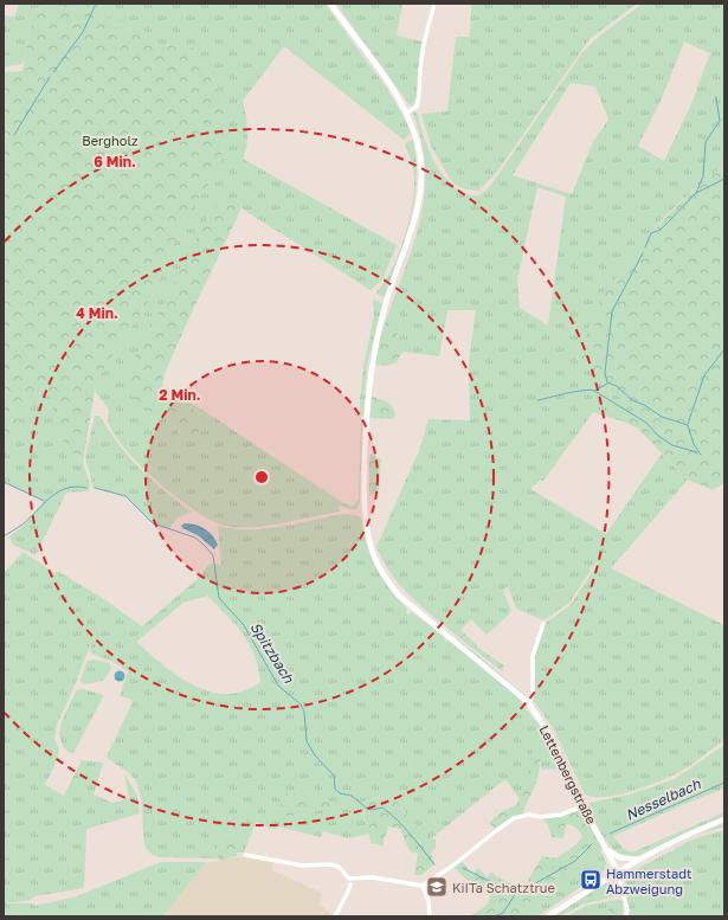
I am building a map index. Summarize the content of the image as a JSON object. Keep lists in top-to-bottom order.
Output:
{
  "streets": {
    "street": ["Lettenbergstraße"]
  },
  "water": ["Spitzbach", "Nesselbach"],
  "parks": ["Bergholz"],
  "places": {
    "bus stop": ["Hammerstadt Abzweigung"],
    "school or university": ["KiITa Schatztrue"]
  },
  "rings": ["6 Min.", "4 Min.", "2 Min."]
}
